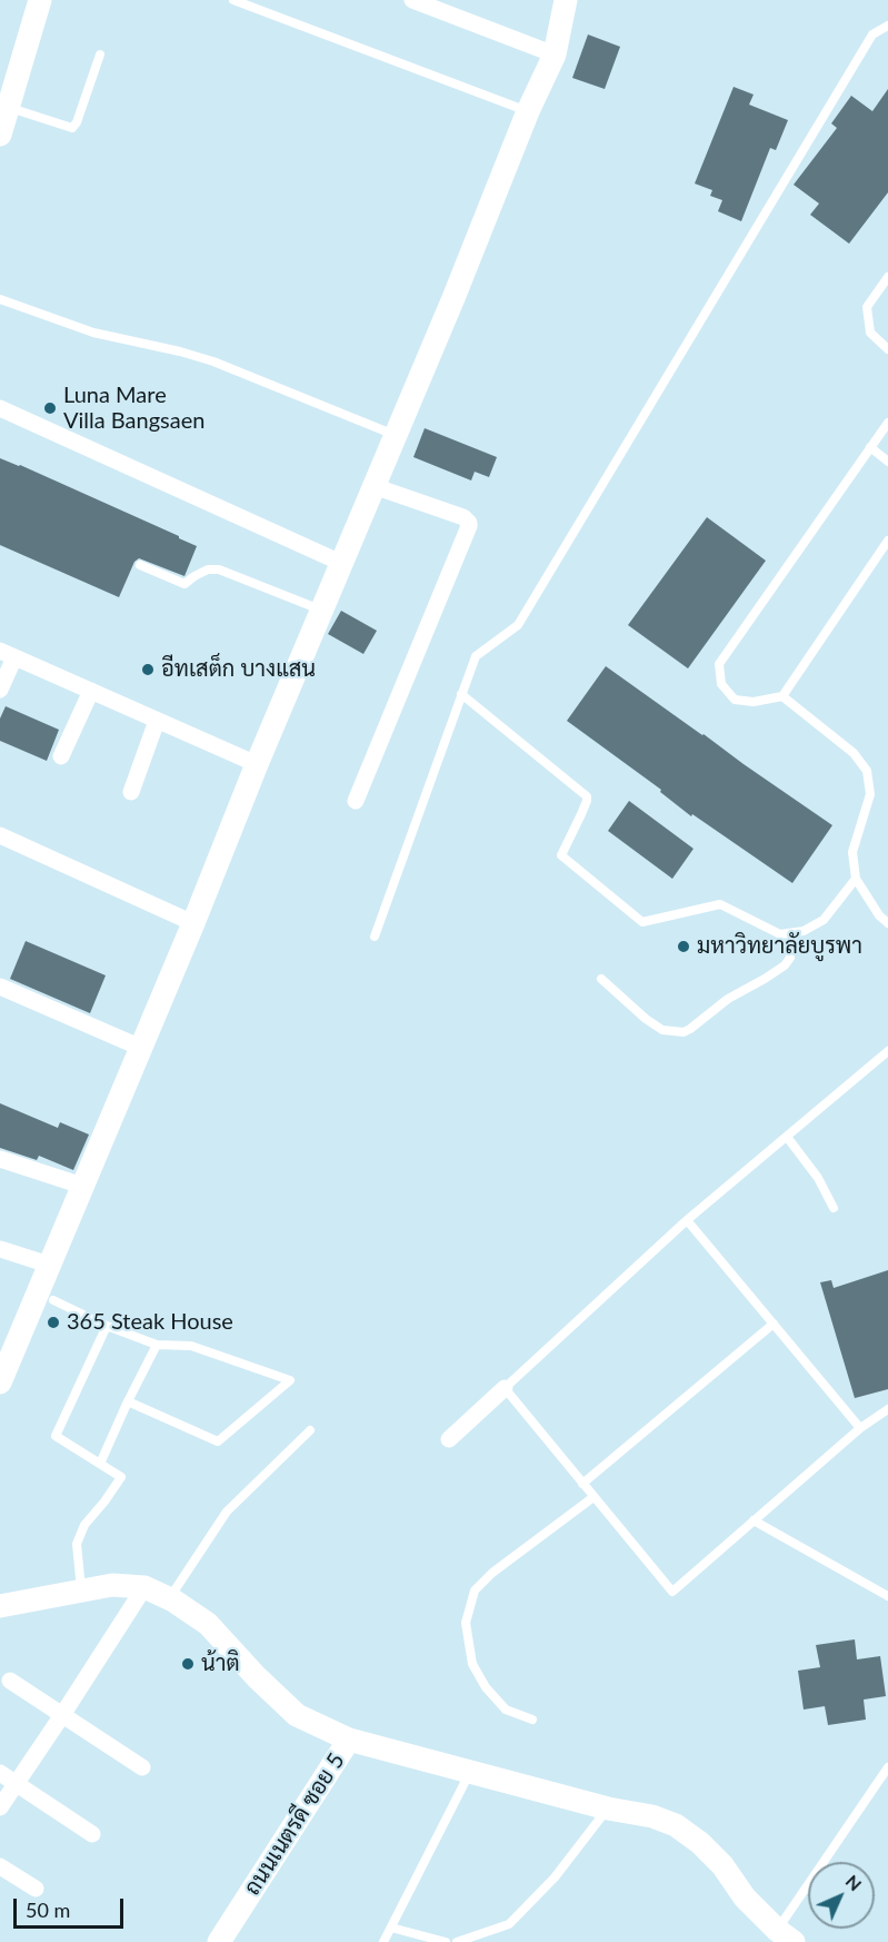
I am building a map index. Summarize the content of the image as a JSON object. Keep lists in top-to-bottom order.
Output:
{
  "streets": {
    "street": ["ถนนเนตรดี ซอย 5"]
  },
  "places": [
    "Luna Mare Villa Bangsaen",
    "อีทเสต็ก บางแสน",
    "มหาวิทยาลัยบูรพา",
    "365 Steak House",
    "น้าติ"
  ],
  "scale_bar": "50 m",
  "north": "top right"
}
